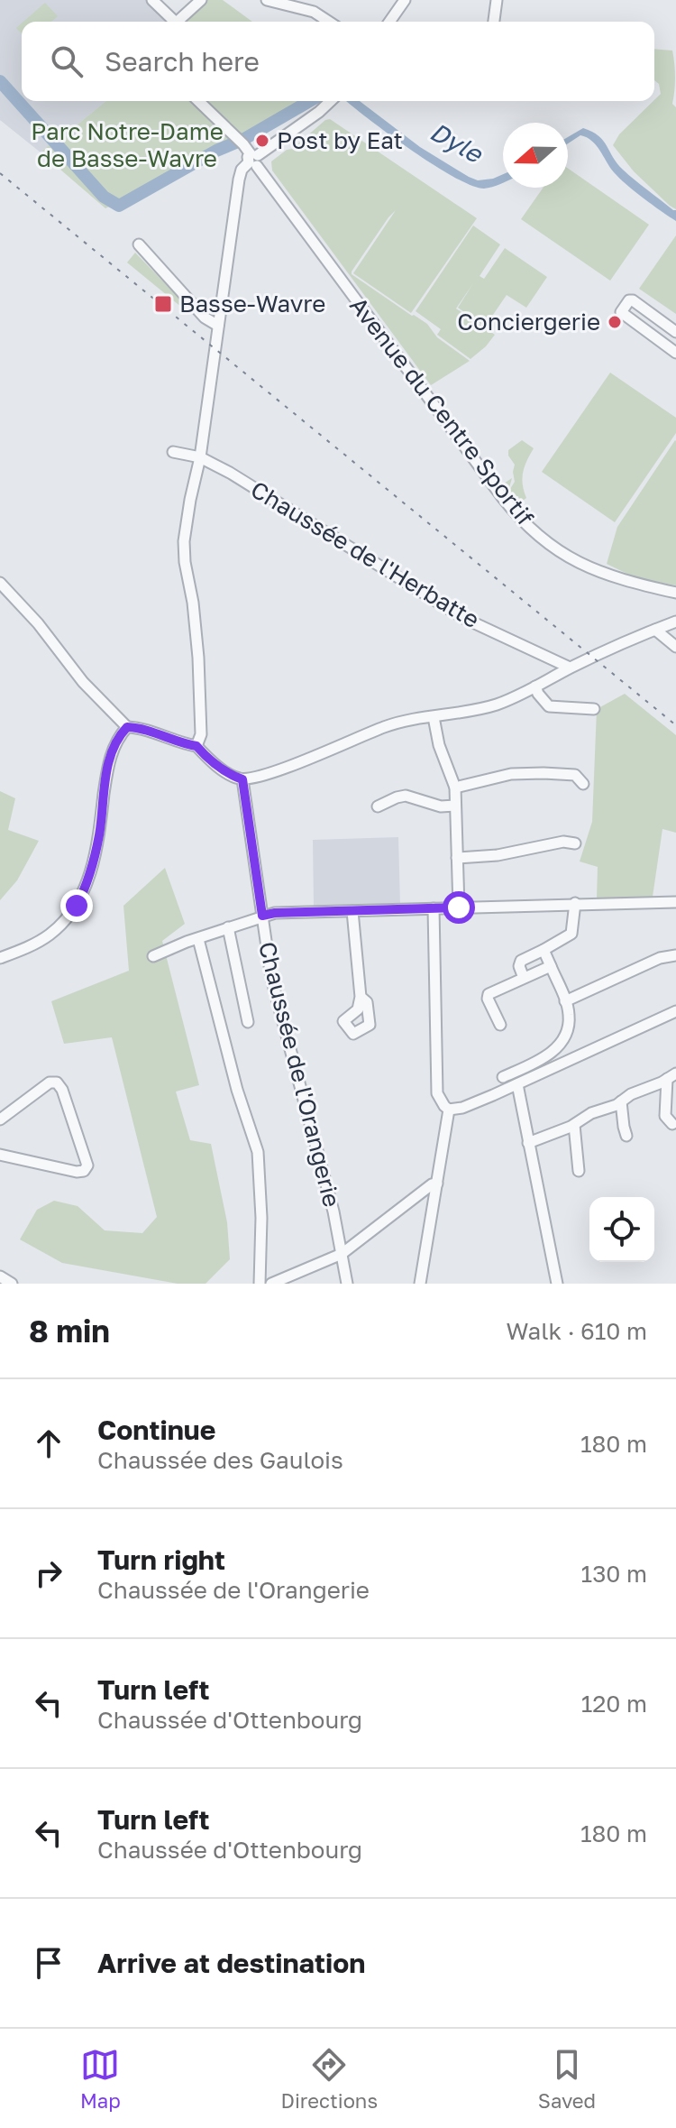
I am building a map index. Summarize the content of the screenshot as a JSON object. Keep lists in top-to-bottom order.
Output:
{
  "streets": {
    "street": ["Avenue du Centre Sportif", "Chaussée de l'Herbatte", "Chaussée de l'Orangerie"]
  },
  "water": ["Dyle"],
  "parks": ["Parc Notre-Dame de Basse-Wavre"],
  "places": {
    "other": ["Post by Eat", "Conciergerie"],
    "transit": ["Basse-Wavre"]
  },
  "north": "left",
  "page": {
    "search": "Search here",
    "heading": ["8 min", "Walk · 610 m"],
    "list": [
      ["Continue", "Chaussée des Gaulois", "180 m"],
      ["Turn right", "Chaussée de l'Orangerie", "130 m"],
      ["Turn left", "Chaussée d'Ottenbourg", "120 m"],
      ["Turn left", "Chaussée d'Ottenbourg", "180 m"],
      "Arrive at destination"
    ],
    "nav": ["Map", "Directions", "Saved"]
  }
}
